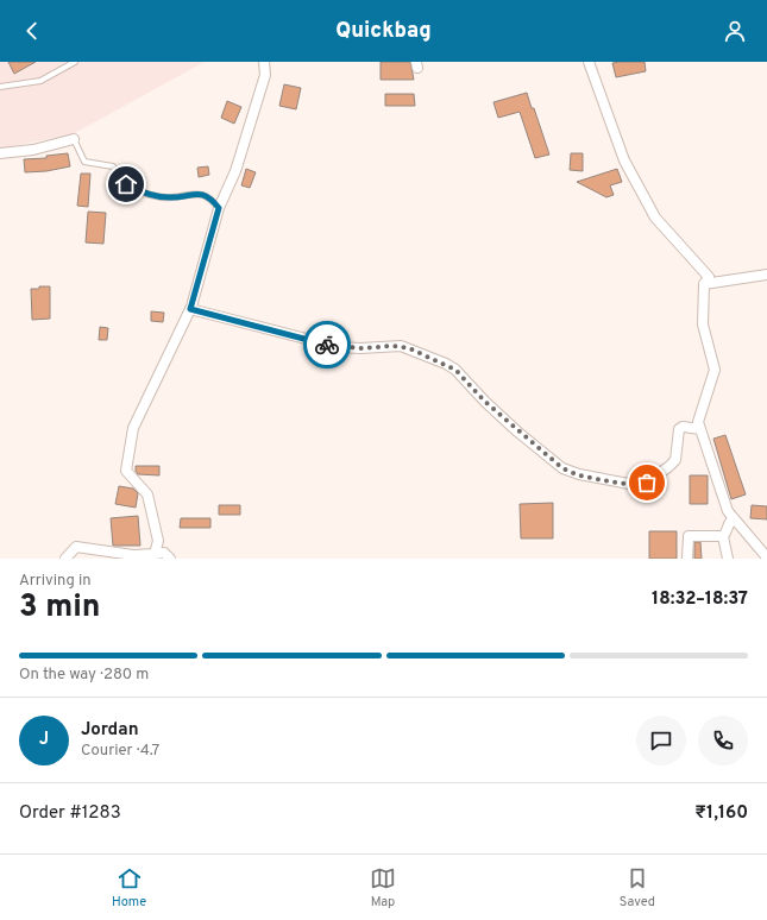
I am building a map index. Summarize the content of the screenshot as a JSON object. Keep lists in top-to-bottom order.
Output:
{
  "page": {
    "header": "Quickbag",
    "heading": ["3 min", "Arriving in", "18:32–18:37"],
    "panel": [
      "Jordan",
      "Courier · 4.7",
      "Order #1283",
      "₹1,160"
    ],
    "bar": "On the way · 280 m",
    "round": "J",
    "tabs": ["Home", "Map", "Saved"]
  }
}
